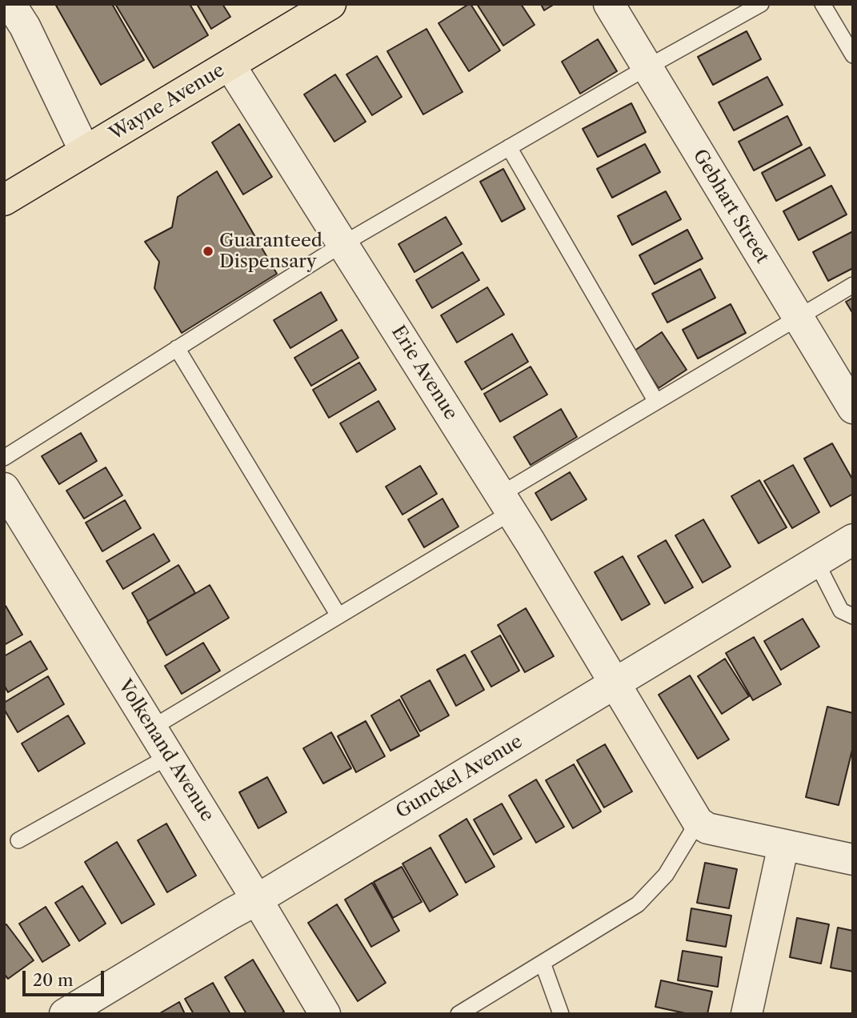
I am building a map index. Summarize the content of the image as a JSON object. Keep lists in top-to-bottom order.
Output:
{
  "streets": {
    "main road": ["Wayne Avenue"],
    "street": [
      "Gebhart Street",
      "Erie Avenue",
      "Volkenand Avenue",
      "Gunckel Avenue"
    ]
  },
  "crossings": [
    ["Wayne Avenue", "Erie Avenue"],
    ["Erie Avenue", "Gunckel Avenue"],
    ["Volkenand Avenue", "Gunckel Avenue"]
  ],
  "places": ["Guaranteed Dispensary"],
  "scale_bar": "20 m"
}
